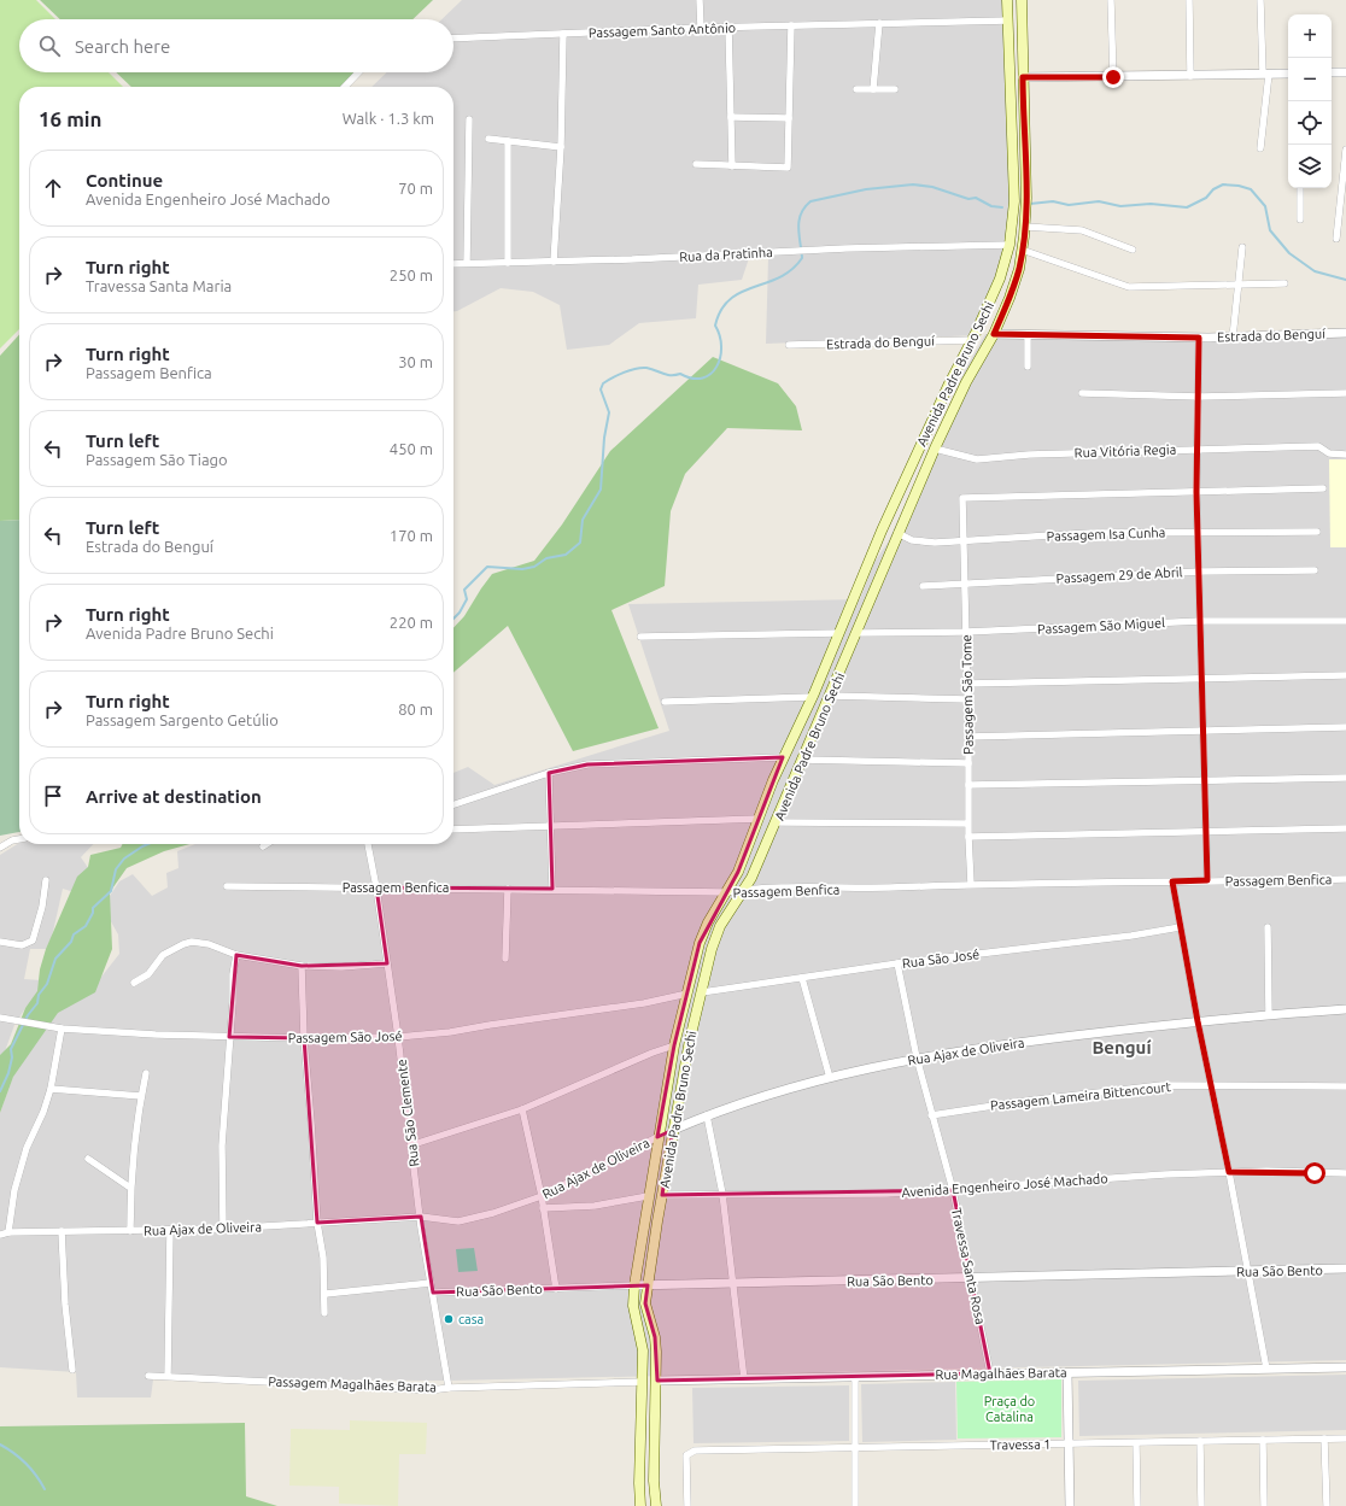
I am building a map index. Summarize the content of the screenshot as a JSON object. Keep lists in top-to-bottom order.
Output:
{
  "streets": {
    "main road": ["Avenida Padre Bruno Sechi", "Rua Ajax de Oliveira"],
    "street": [
      "Passagem Santo Antônio",
      "Rua da Pratinha",
      "Estrada do Benguí",
      "Rua Vitória Regia",
      "Passagem Isa Cunha",
      "Passagem 29 de Abril",
      "Passagem São Miguel",
      "Passagem São Tome",
      "Passagem Benfica",
      "Rua São José",
      "Passagem São José",
      "Passagem Lameira Bittencourt",
      "Rua São Clemente",
      "Avenida Engenheiro José Machado",
      "Travessa Santa Rosa",
      "Rua São Bento",
      "Rua Magalhães Barata",
      "Passagem Magalhães Barata",
      "Travessa 1"
    ]
  },
  "crossings": [
    ["Passagem Santo Antônio", "Avenida Padre Bruno Sechi"],
    ["Rua da Pratinha", "Avenida Padre Bruno Sechi"],
    ["Estrada do Benguí", "Avenida Padre Bruno Sechi"],
    ["Avenida Padre Bruno Sechi", "Rua Vitória Regia"],
    ["Avenida Padre Bruno Sechi", "Passagem Isa Cunha"],
    ["Avenida Padre Bruno Sechi", "Passagem São Miguel"],
    ["Avenida Padre Bruno Sechi", "Passagem Benfica"],
    ["Avenida Padre Bruno Sechi", "Rua São José"],
    ["Avenida Padre Bruno Sechi", "Passagem São José"],
    ["Avenida Padre Bruno Sechi", "Rua Ajax de Oliveira"],
    ["Avenida Padre Bruno Sechi", "Avenida Engenheiro José Machado"],
    ["Avenida Padre Bruno Sechi", "Rua São Bento"],
    ["Avenida Padre Bruno Sechi", "Rua Magalhães Barata"],
    ["Avenida Padre Bruno Sechi", "Passagem Magalhães Barata"],
    ["Passagem Isa Cunha", "Passagem São Tome"],
    ["Passagem 29 de Abril", "Passagem São Tome"],
    ["Passagem São Miguel", "Passagem São Tome"],
    ["Passagem São Tome", "Passagem Benfica"],
    ["Passagem Benfica", "Rua São Clemente"],
    ["Rua São José", "Travessa Santa Rosa"],
    ["Passagem São José", "Rua São Clemente"],
    ["Rua Ajax de Oliveira", "Rua São Clemente"],
    ["Rua Ajax de Oliveira", "Travessa Santa Rosa"],
    ["Passagem Lameira Bittencourt", "Travessa Santa Rosa"],
    ["Rua São Clemente", "Rua São Bento"],
    ["Rua São Clemente", "Passagem Magalhães Barata"],
    ["Avenida Engenheiro José Machado", "Travessa Santa Rosa"],
    ["Travessa Santa Rosa", "Rua São Bento"],
    ["Travessa Santa Rosa", "Rua Magalhães Barata"]
  ],
  "districts": ["Benguí"],
  "parks": ["Praça do Catalina"],
  "places": ["casa"],
  "page": {
    "map_buttons": ["+", "−"],
    "search": "Search here",
    "heading": ["16 min", "Walk · 1.3 km"],
    "list": [
      ["Continue", "Avenida Engenheiro José Machado", "70 m"],
      ["Turn right", "Travessa Santa Maria", "250 m"],
      ["Turn right", "Passagem Benfica", "30 m"],
      ["Turn left", "Passagem São Tiago", "450 m"],
      ["Turn left", "Estrada do Benguí", "170 m"],
      ["Turn right", "Avenida Padre Bruno Sechi", "220 m"],
      ["Turn right", "Passagem Sargento Getúlio", "80 m"],
      "Arrive at destination"
    ]
  }
}
